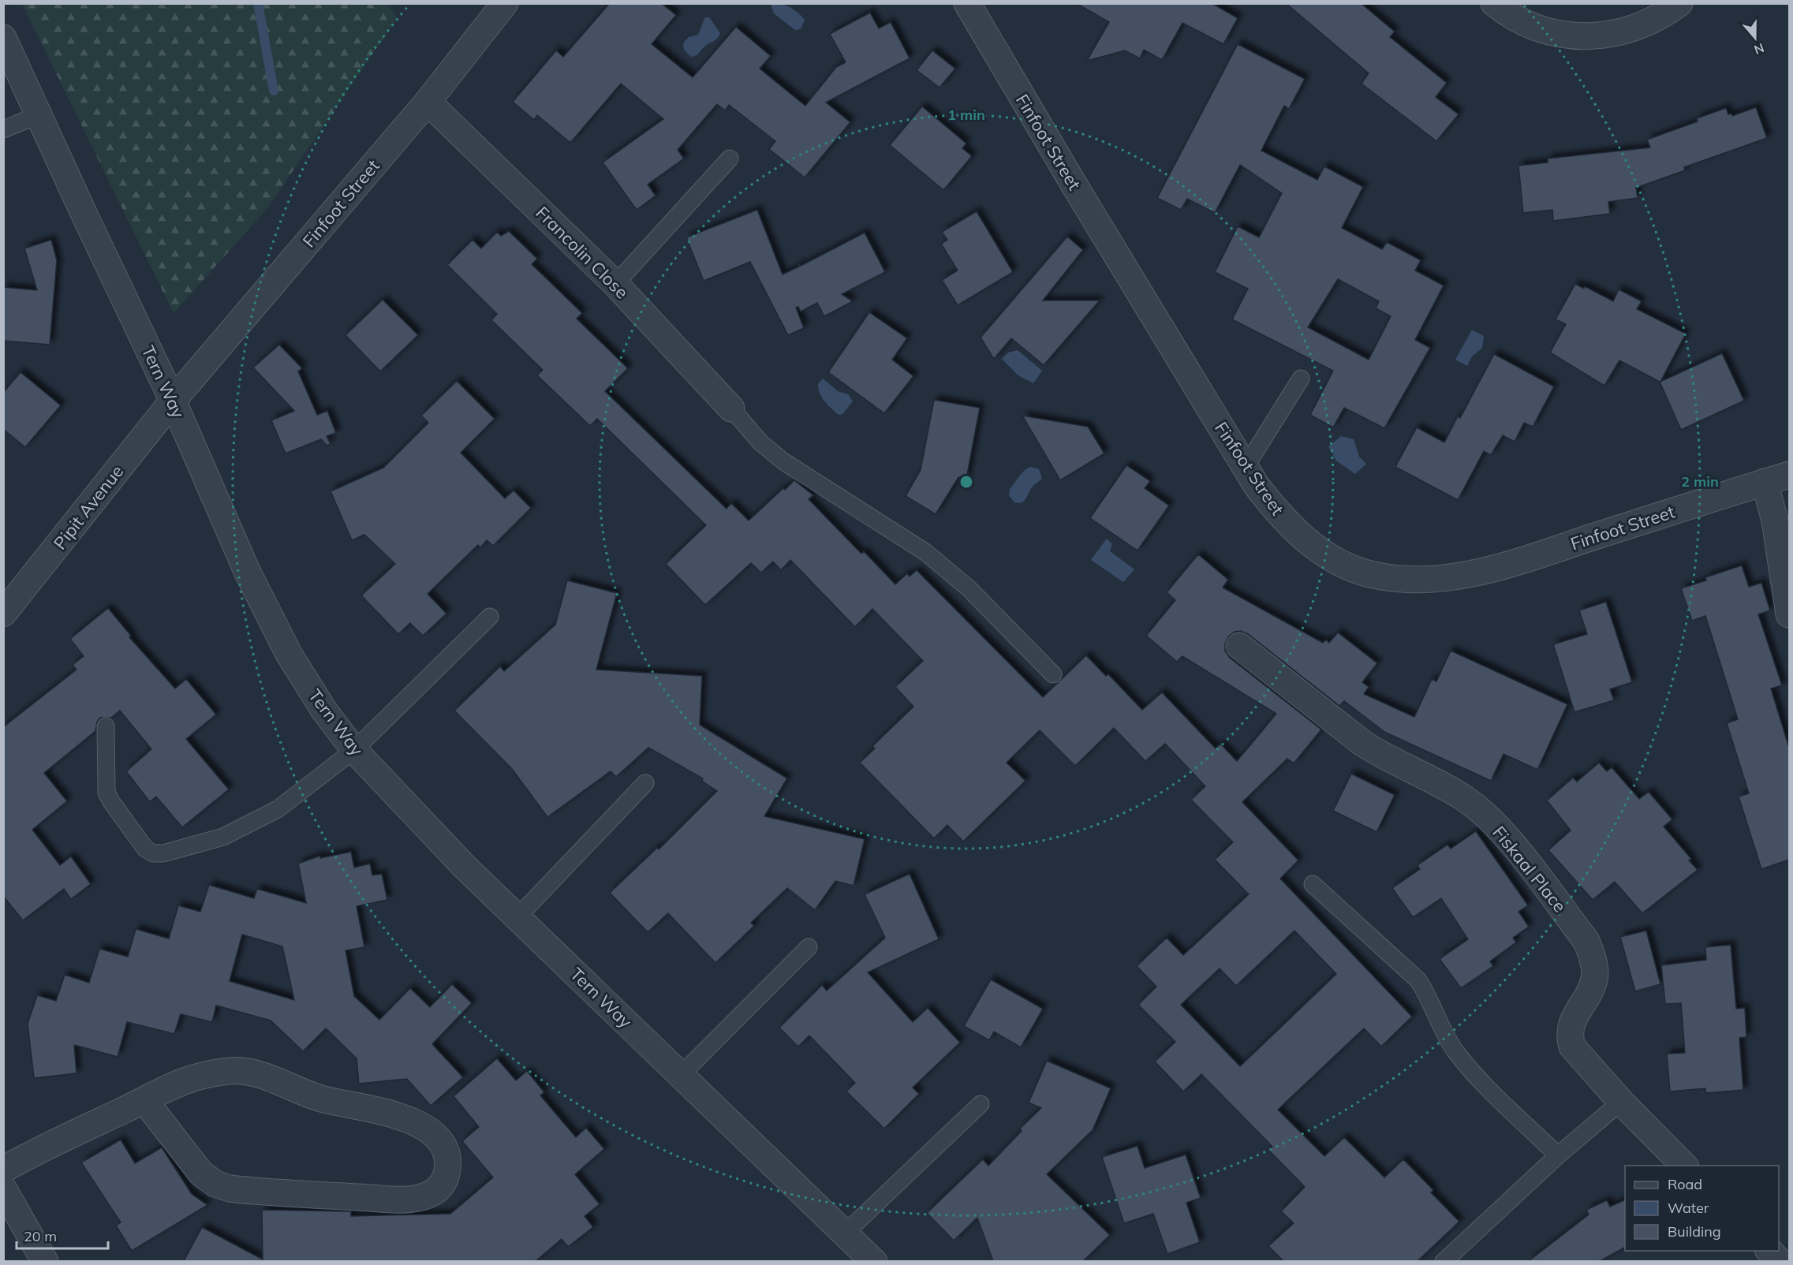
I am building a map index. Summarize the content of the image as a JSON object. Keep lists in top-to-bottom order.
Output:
{
  "streets": {
    "street": [
      "Finfoot Street",
      "Francolin Close",
      "Tern Way",
      "Pipit Avenue",
      "Fiskaal Place"
    ]
  },
  "crossings": [
    ["Finfoot Street", "Francolin Close"],
    ["Finfoot Street", "Tern Way"],
    ["Finfoot Street", "Pipit Avenue"],
    ["Tern Way", "Pipit Avenue"]
  ],
  "legend": ["Road", "Water", "Building"],
  "scale_bar": "20 m",
  "north": "bottom",
  "rings": ["1 min", "2 min"]
}
